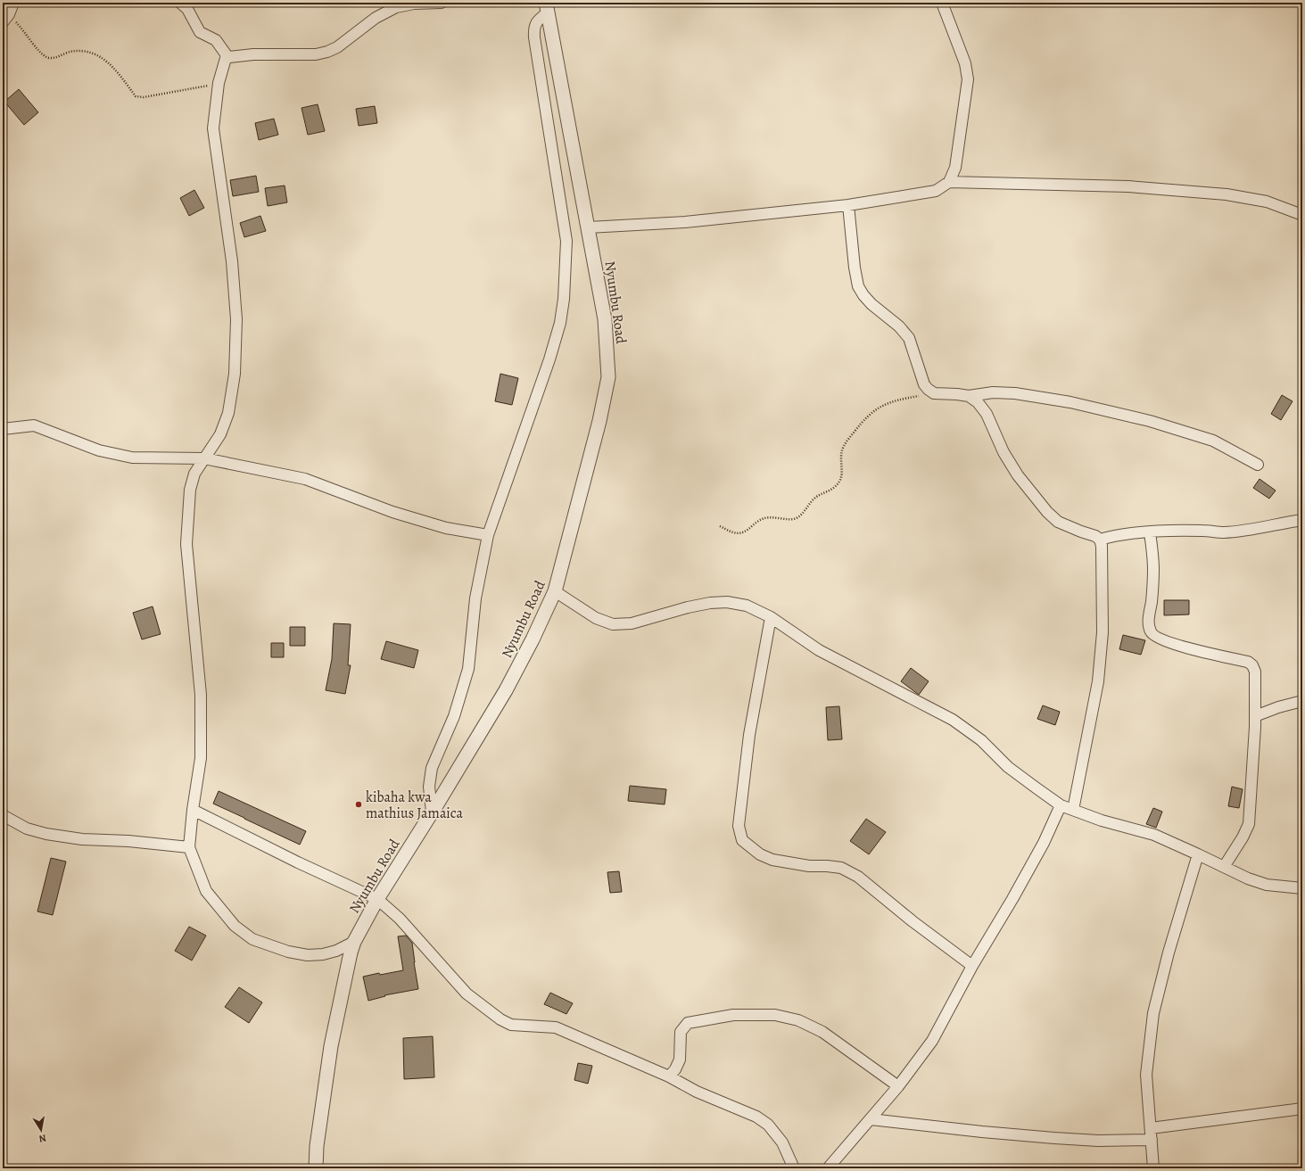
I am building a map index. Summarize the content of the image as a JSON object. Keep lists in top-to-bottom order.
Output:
{
  "streets": {
    "street": ["Nyumbu Road"]
  },
  "places": ["kibaha kwa mathius Jamaica"],
  "north": "bottom"
}
